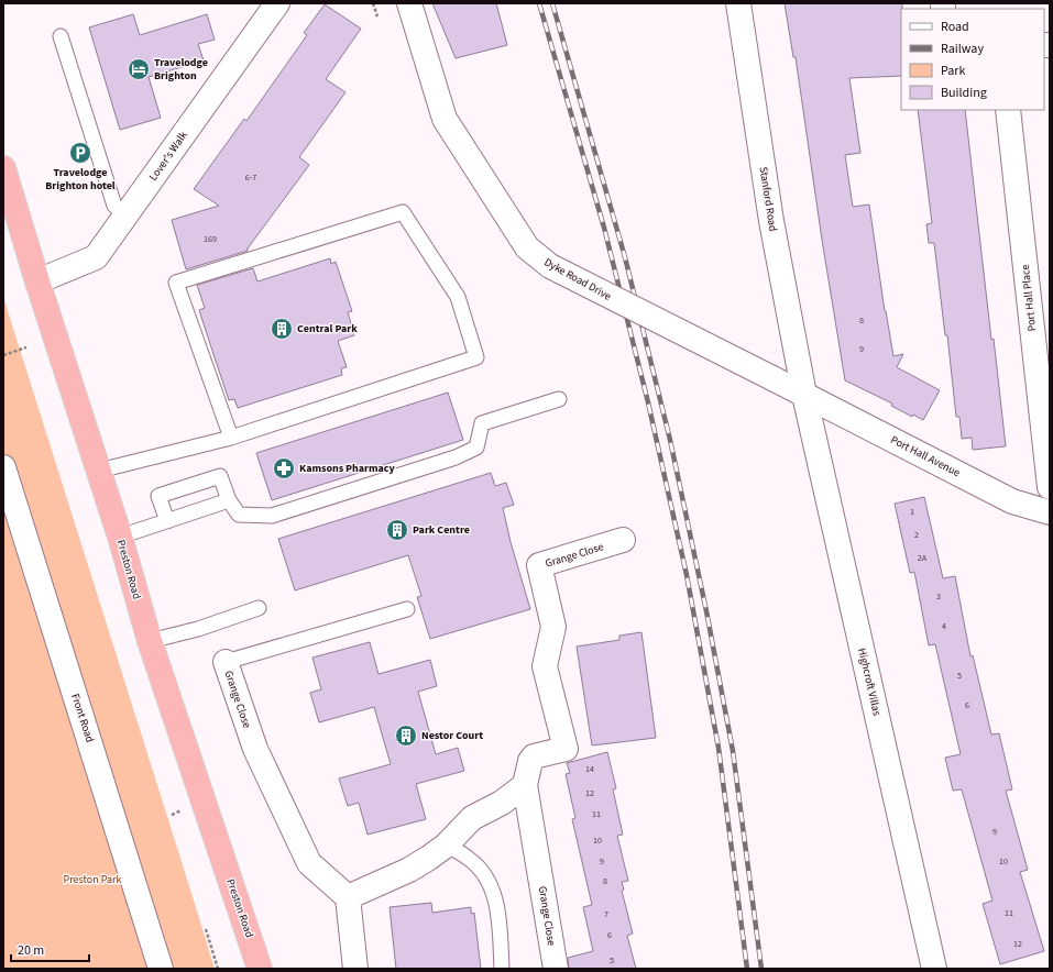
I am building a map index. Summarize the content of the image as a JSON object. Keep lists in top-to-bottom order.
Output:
{
  "streets": {
    "highway": ["Preston Road"],
    "street": [
      "Lover's Walk",
      "Stanford Road",
      "Dyke Road Drive",
      "Port Hall Place",
      "Port Hall Avenue",
      "Grange Close",
      "Highcroft Villas",
      "Front Road"
    ]
  },
  "crossings": [
    ["Lover's Walk", "Preston Road"],
    ["Stanford Road", "Dyke Road Drive"],
    ["Stanford Road", "Port Hall Avenue"],
    ["Stanford Road", "Highcroft Villas"],
    ["Dyke Road Drive", "Port Hall Avenue"],
    ["Dyke Road Drive", "Highcroft Villas"],
    ["Port Hall Avenue", "Highcroft Villas"]
  ],
  "parks": ["Preston Park"],
  "places": {
    "hotel": ["Travelodge Brighton"],
    "parking": ["Travelodge Brighton hotel"],
    "building": ["Central Park", "Park Centre", "Nestor Court"],
    "pharmacy": ["Kamsons Pharmacy"]
  },
  "house_numbers": [
    "6-7",
    "169",
    "8",
    "9",
    "1",
    "2",
    "2A",
    "3",
    "4",
    "5",
    "6",
    "14",
    "12",
    "11",
    "9",
    "10",
    "9",
    "10",
    "8",
    "11",
    "7",
    "6",
    "12",
    "5"
  ],
  "legend": [
    "Road",
    "Railway",
    "Park",
    "Building"
  ],
  "scale_bar": "20 m"
}
